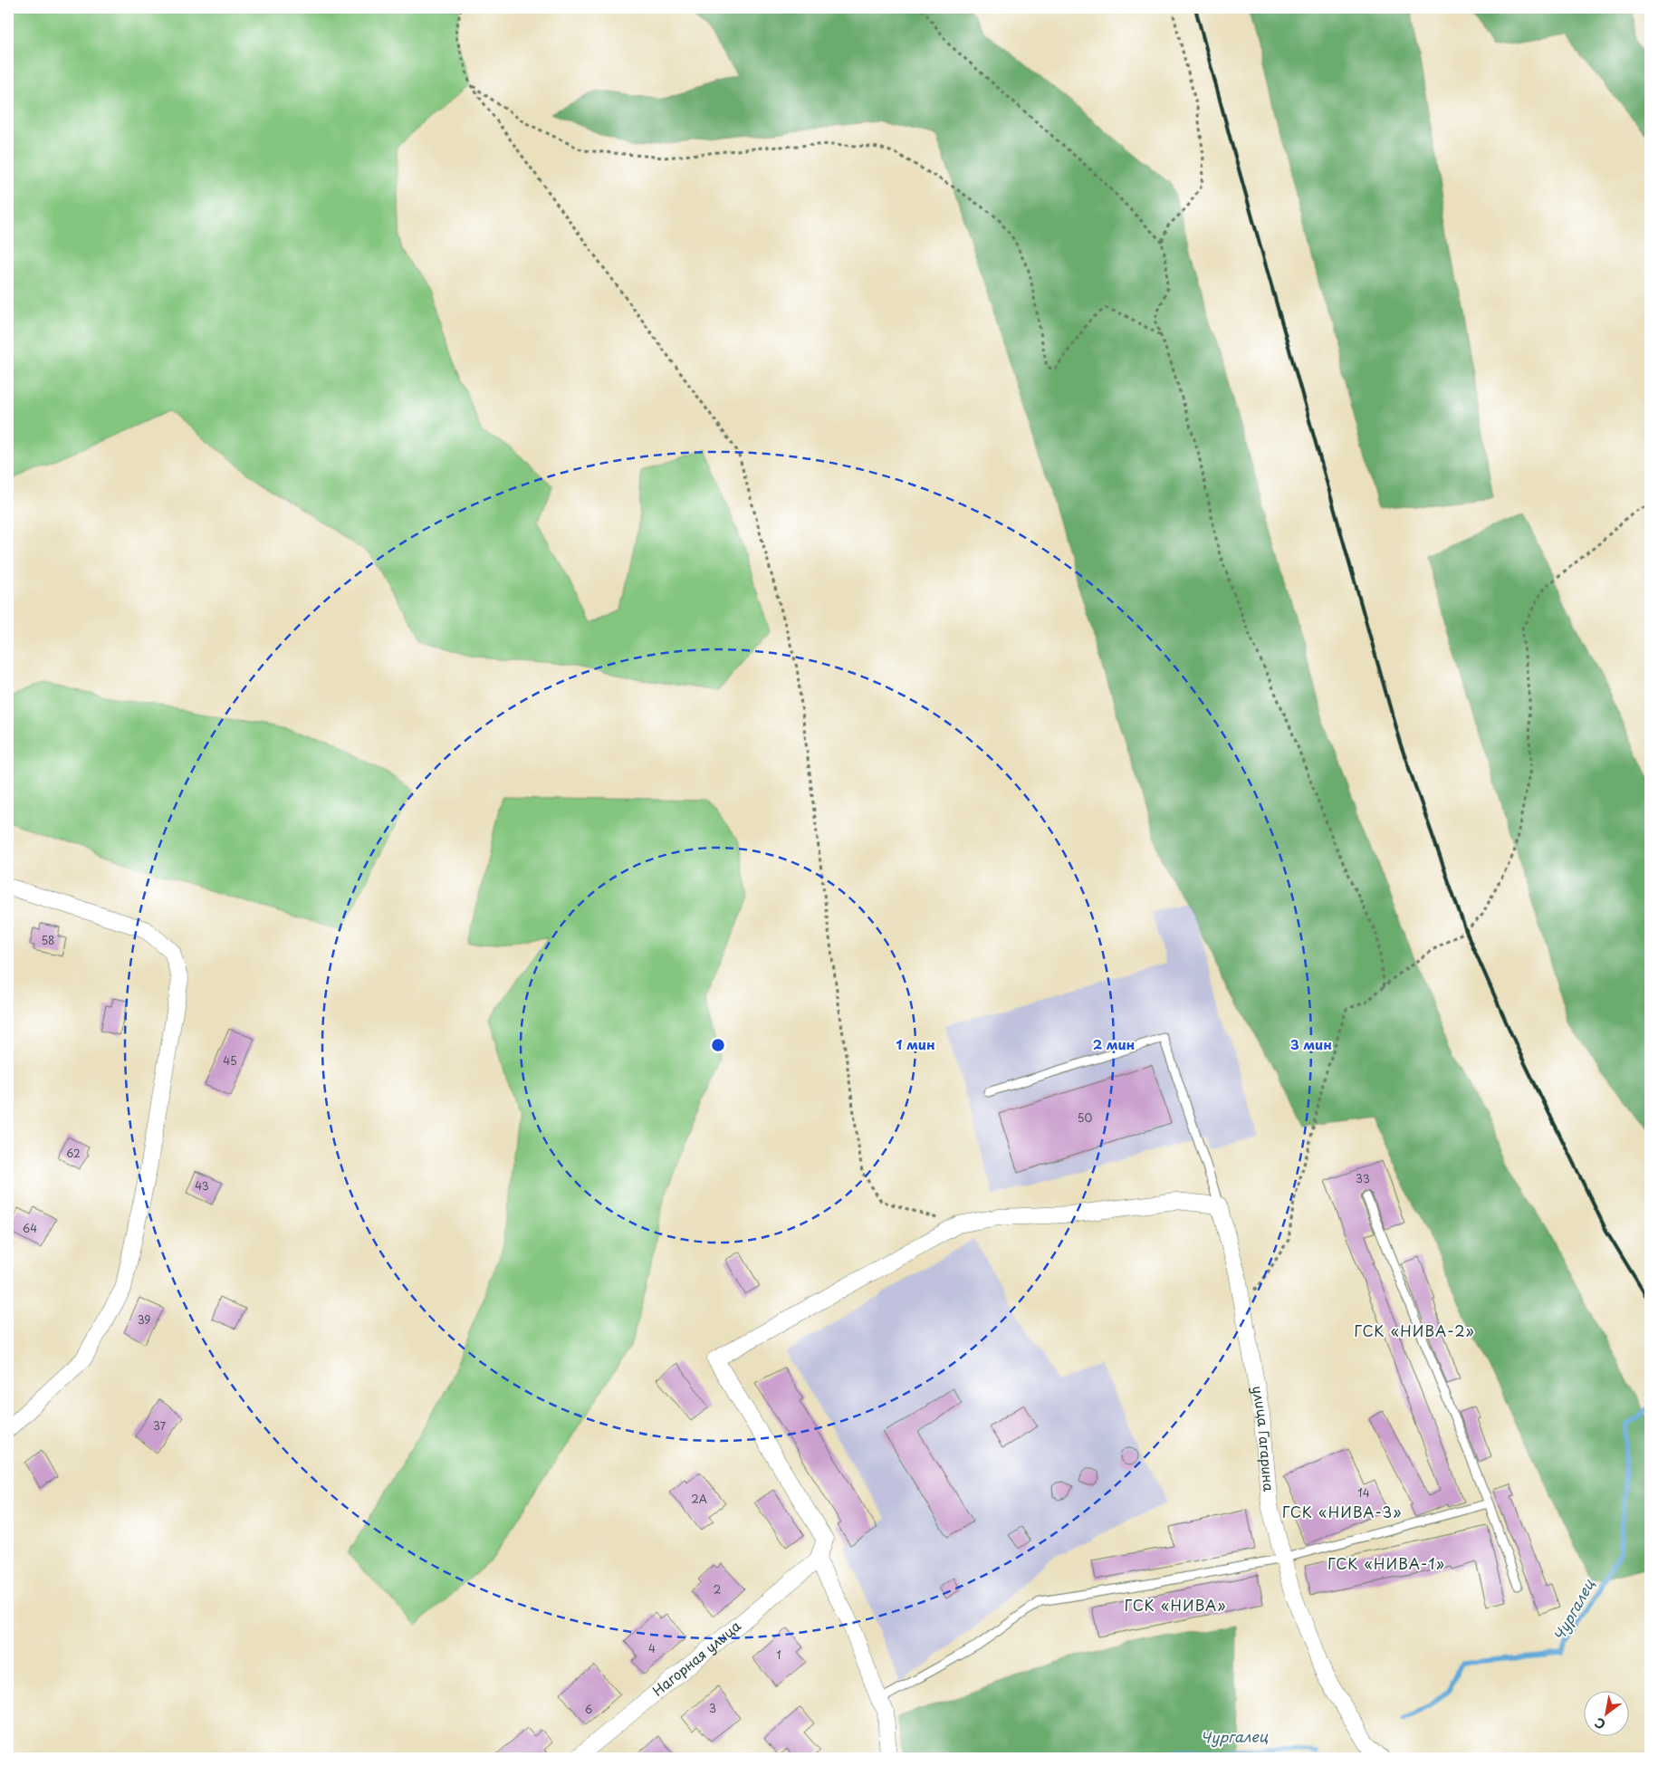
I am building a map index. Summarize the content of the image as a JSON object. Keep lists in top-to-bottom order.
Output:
{
  "streets": {
    "street": ["улица Гагарина", "Нагорная улица"]
  },
  "districts": [
    "ГСК «НИВА-2»",
    "ГСК «НИВА-3»",
    "ГСК «НИВА-1»",
    "ГСК «НИВА»"
  ],
  "water": ["Чургалец"],
  "house_numbers": [
    "58",
    "45",
    "50",
    "62",
    "33",
    "43",
    "64",
    "39",
    "37",
    "14",
    "2А",
    "2",
    "4",
    "1",
    "3",
    "6"
  ],
  "north": "bottom left",
  "rings": ["1 мин", "2 мин", "3 мин"]
}
